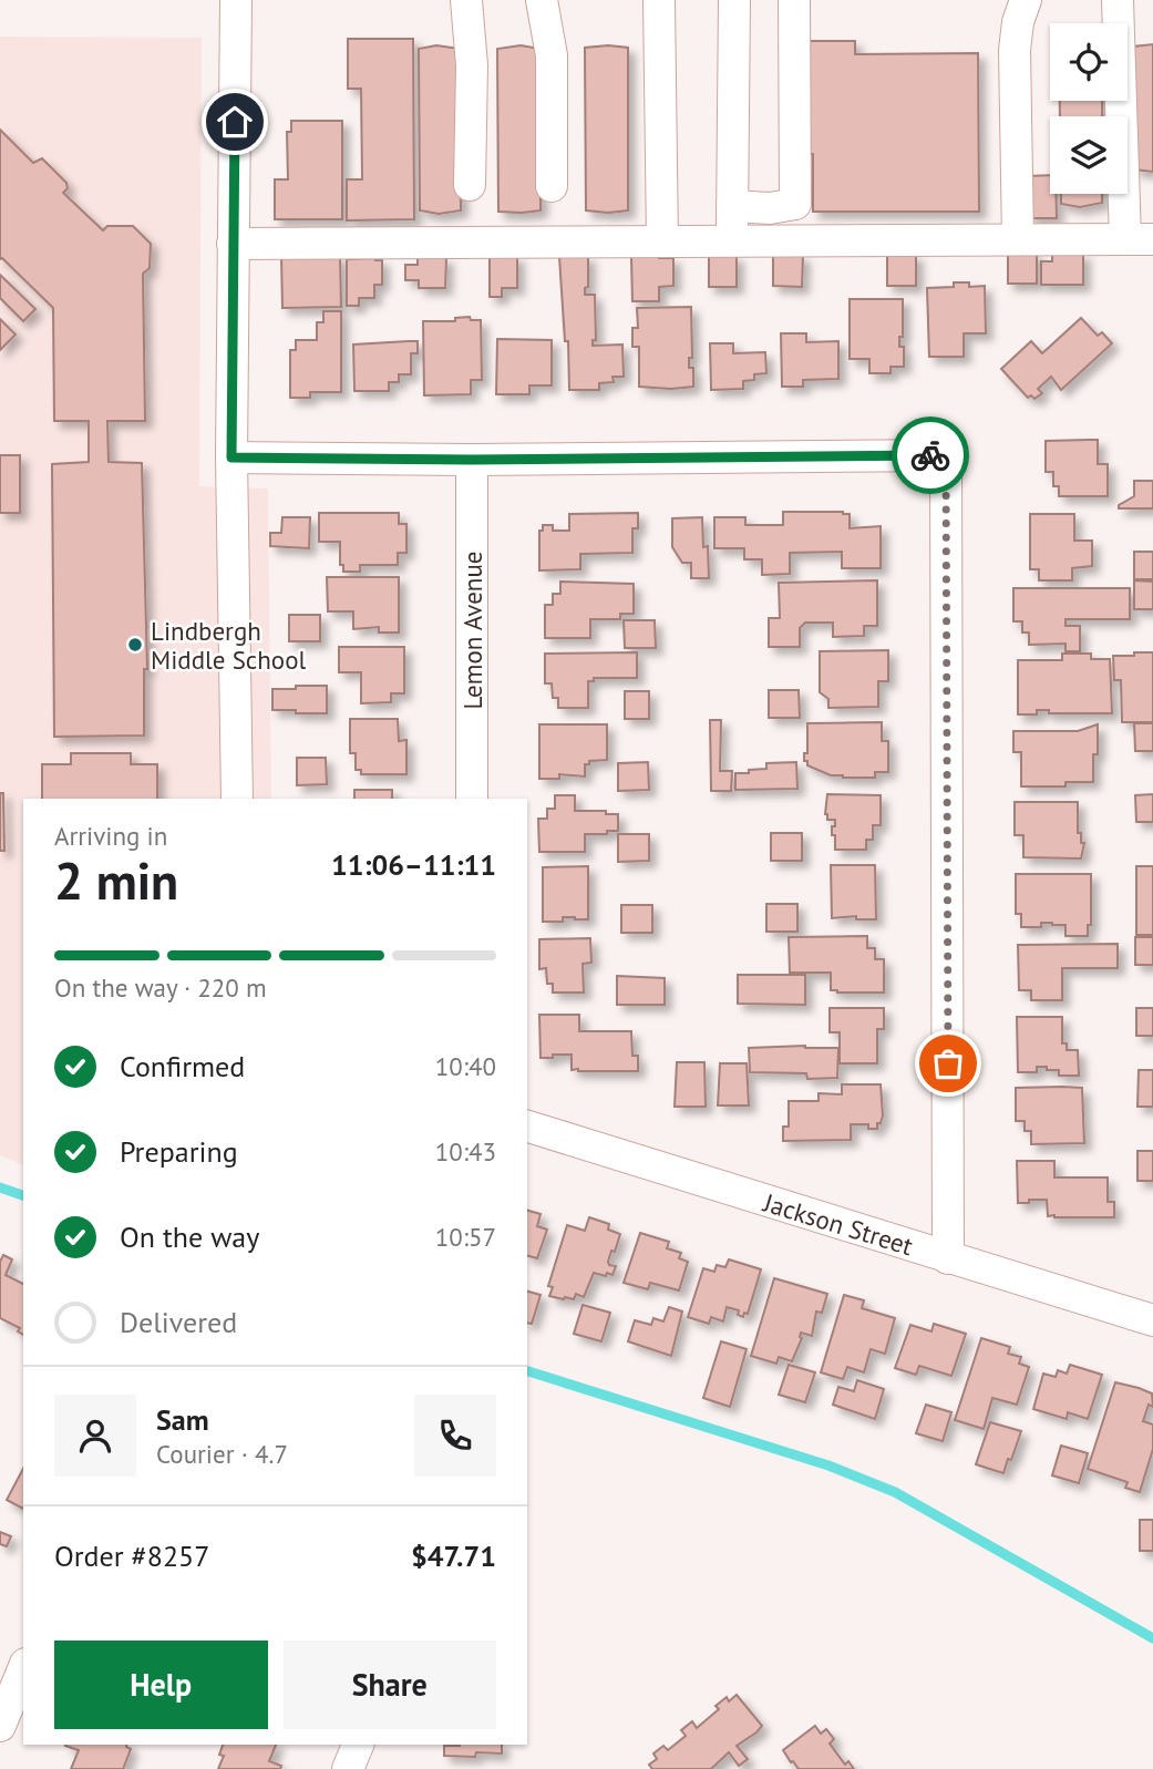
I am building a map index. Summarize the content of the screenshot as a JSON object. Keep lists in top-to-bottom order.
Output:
{
  "streets": {
    "street": ["Lemon Avenue", "Jackson Street"]
  },
  "places": ["Lindbergh Middle School"],
  "page": {
    "heading": ["2 min", "Arriving in", "11:06–11:11"],
    "panel": [
      "Sam",
      "Courier · 4.7",
      "Order #8257",
      "$47.71"
    ],
    "bar": "On the way · 220 m",
    "list": [
      ["Confirmed", "10:40"],
      ["Preparing", "10:43"],
      ["On the way", "10:57"],
      "Delivered"
    ],
    "buttons": ["Help", "Share"]
  }
}
